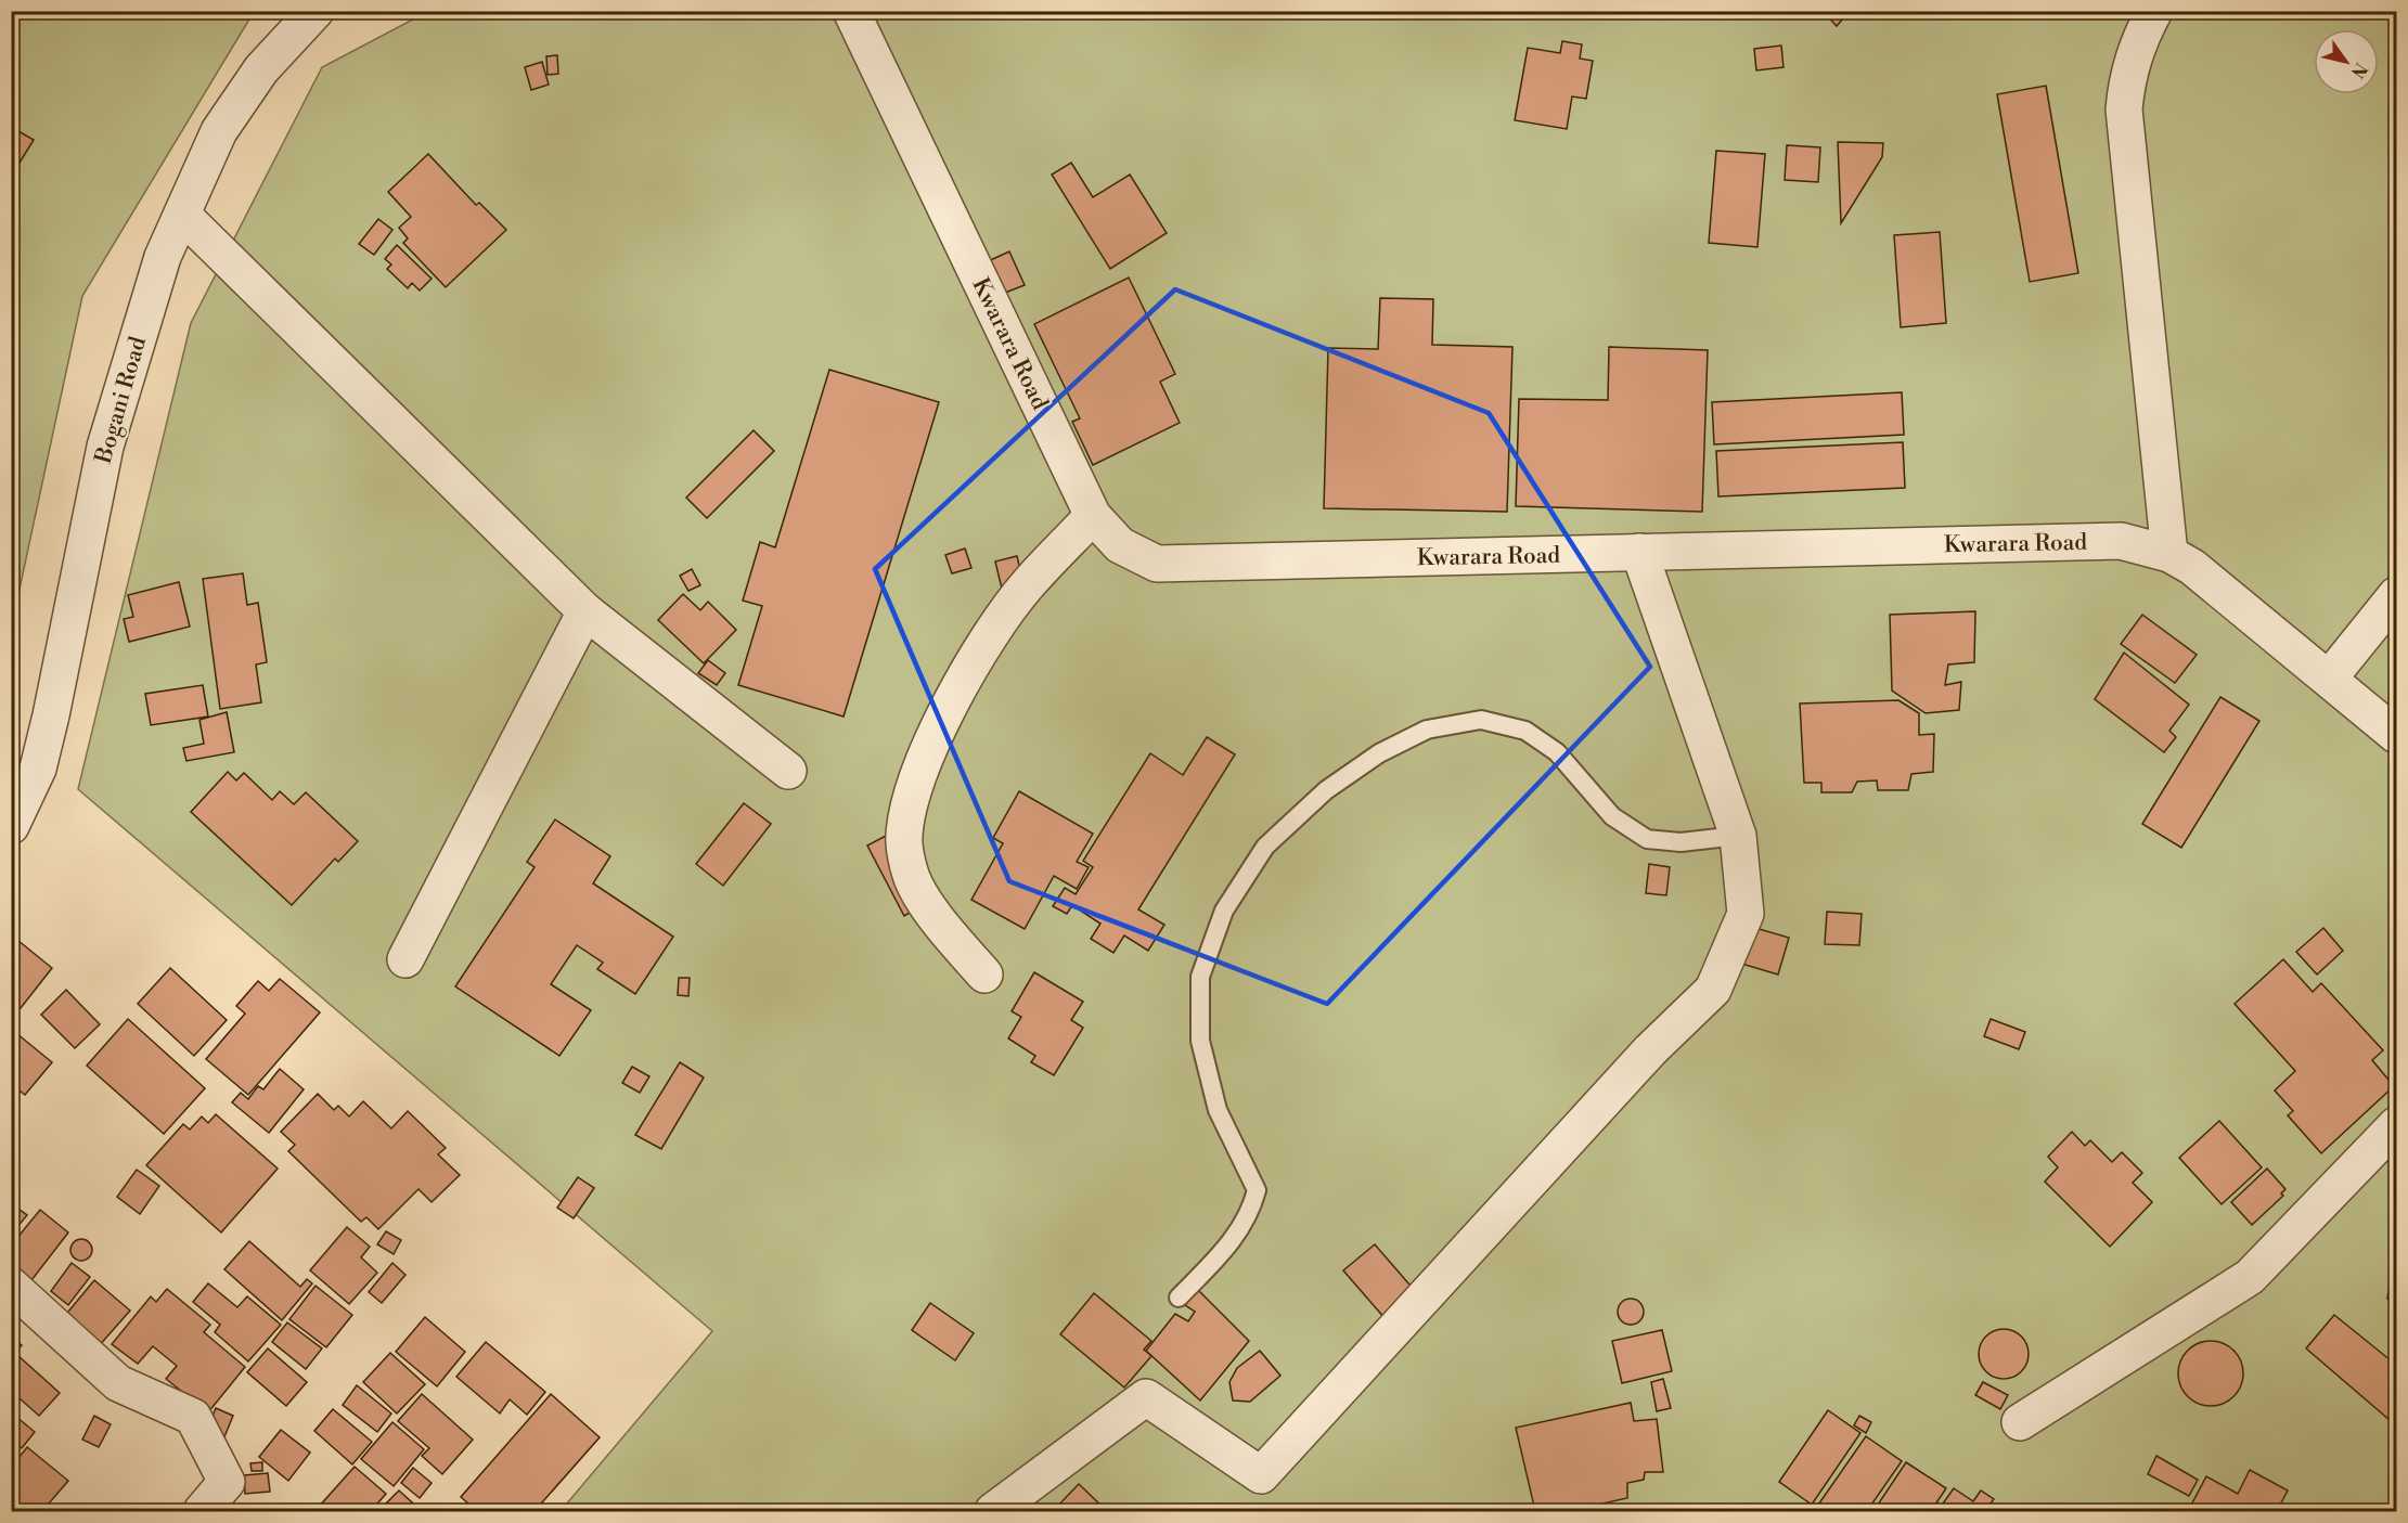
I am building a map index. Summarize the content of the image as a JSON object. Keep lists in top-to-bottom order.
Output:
{
  "streets": {
    "street": ["Kwarara Road", "Bogani Road"]
  },
  "north": "bottom right"
}
